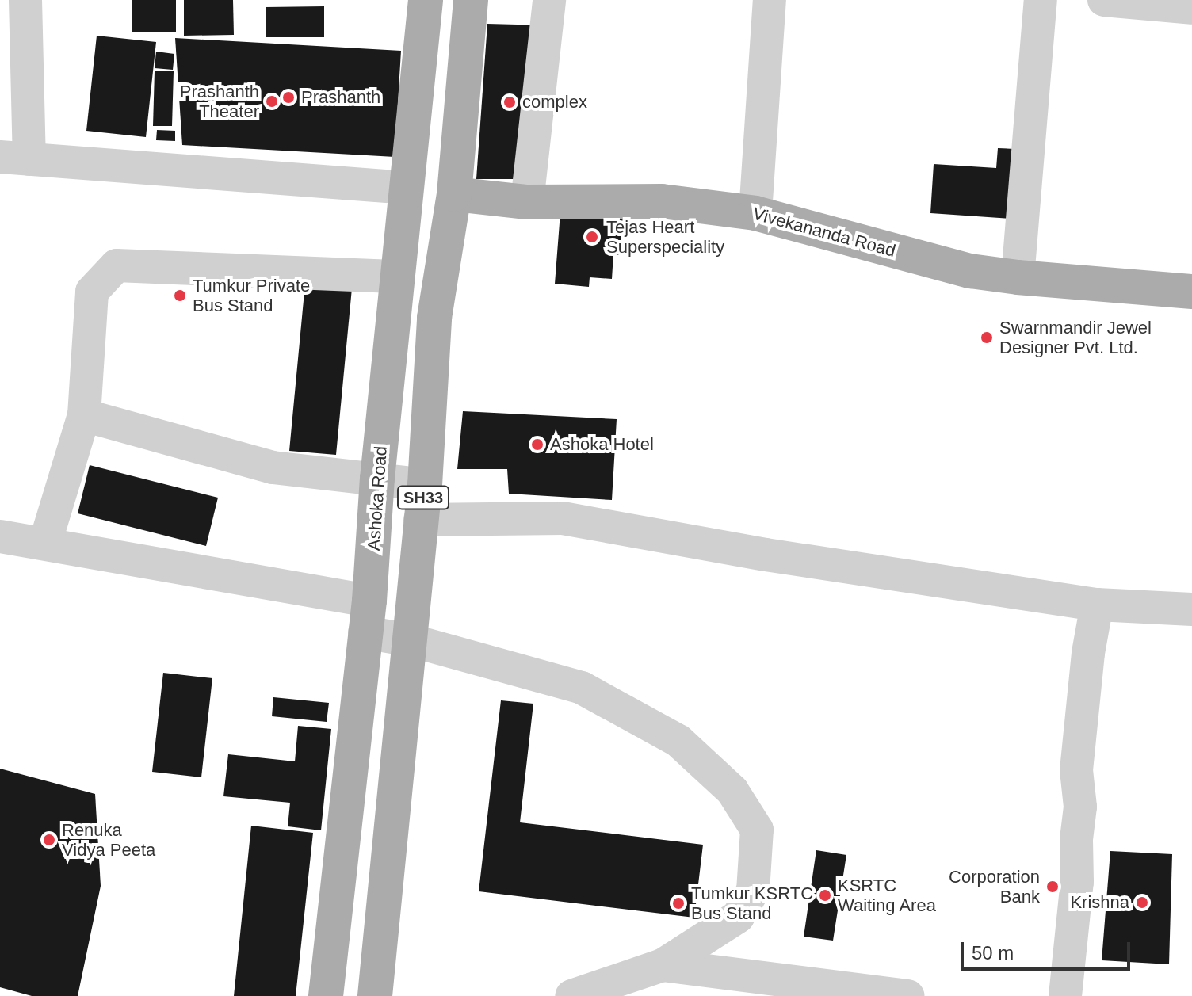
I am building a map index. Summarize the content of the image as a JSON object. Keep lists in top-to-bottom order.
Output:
{
  "streets": {
    "main road": ["Vivekananda Road", "SH33", "Ashoka Road"]
  },
  "crossings": [
    ["Vivekananda Road", "SH33"]
  ],
  "places": [
    "Prashanth",
    "Prashanth Theater",
    "complex",
    "Tejas Heart Superspeciality",
    "Tumkur Private Bus Stand",
    "Swarnmandir Jewel Designer Pvt. Ltd.",
    "Ashoka Hotel",
    "Renuka Vidya Peeta",
    "Corporation Bank",
    "KSRTC Waiting Area",
    "Krishna",
    "Tumkur KSRTC Bus Stand"
  ],
  "scale_bar": "50 m"
}
